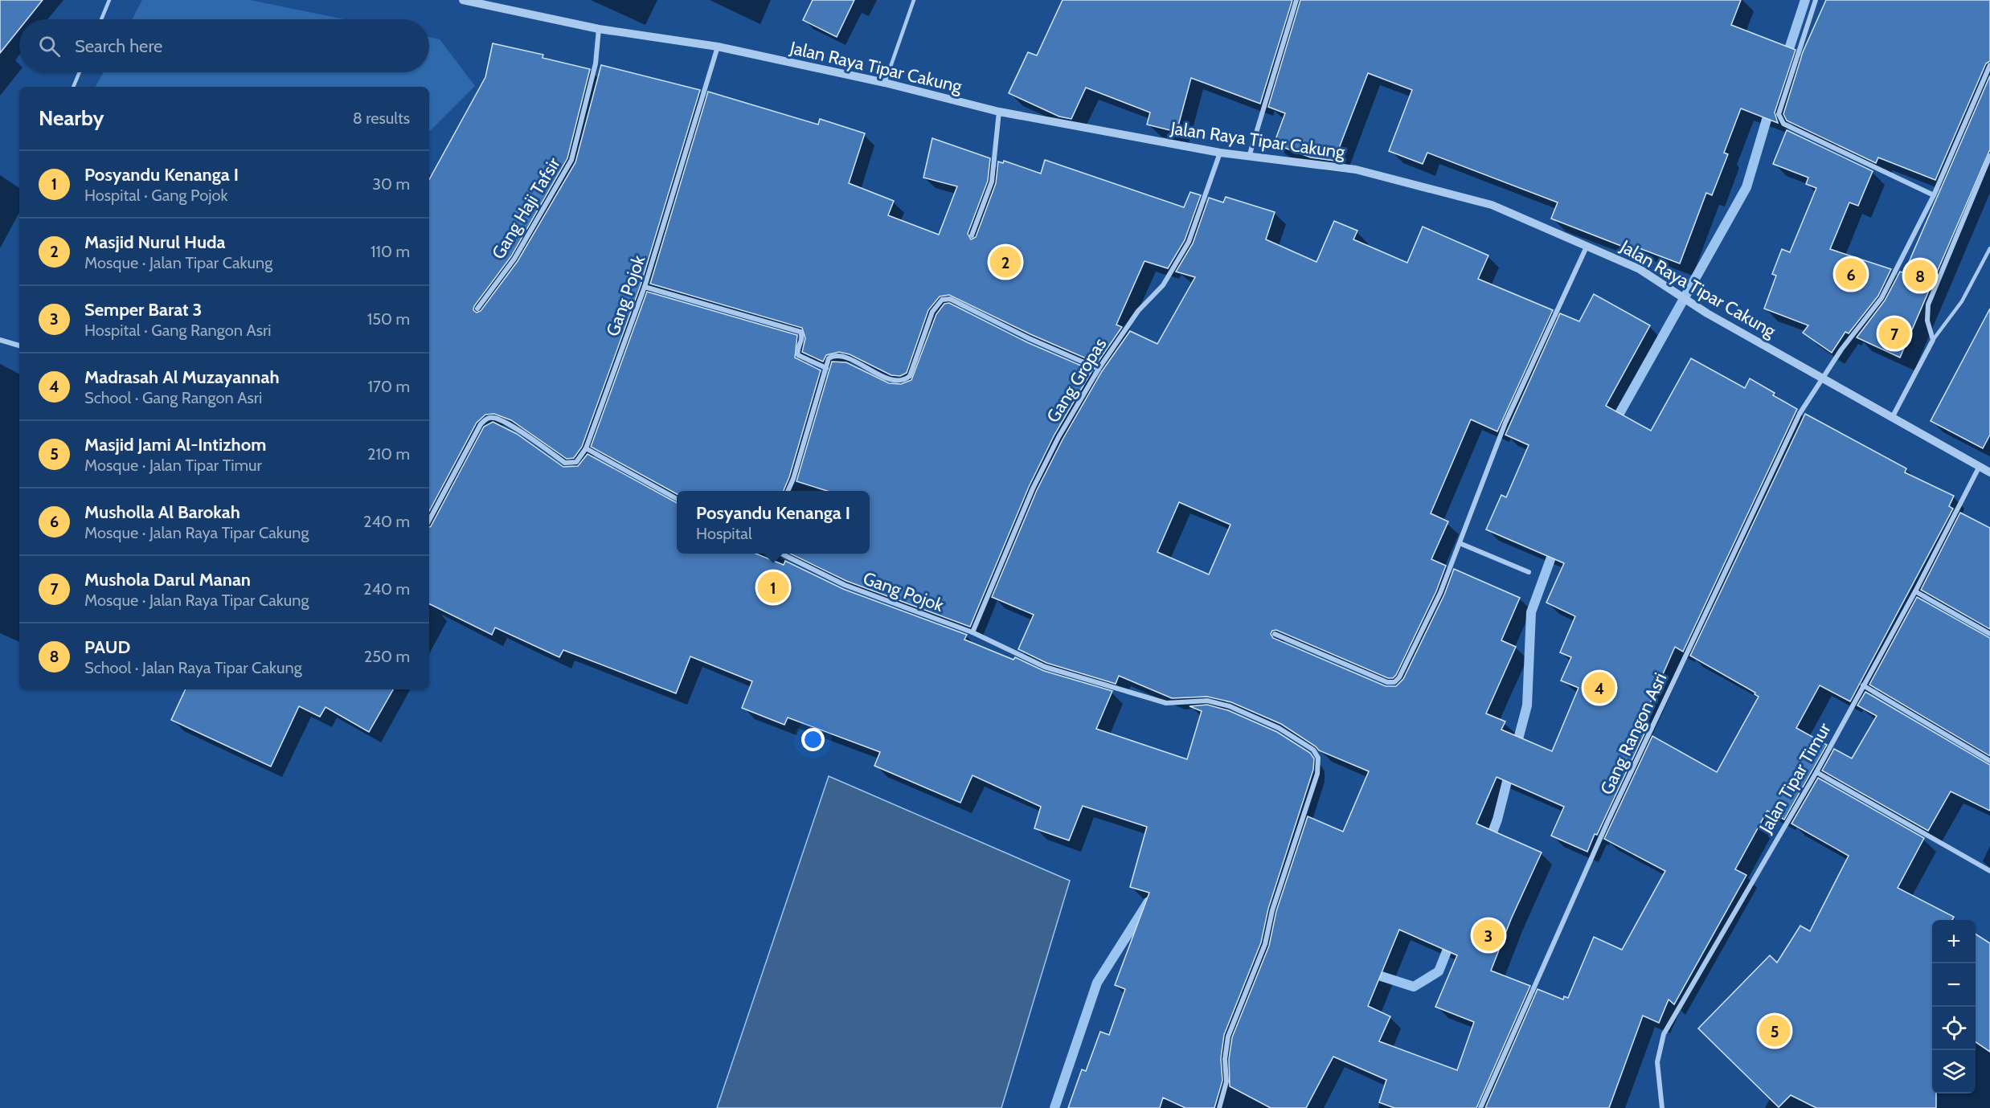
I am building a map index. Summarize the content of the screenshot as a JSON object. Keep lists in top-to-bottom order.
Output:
{
  "streets": {
    "street": [
      "Jalan Raya Tipar Cakung",
      "Gang Haji Tafsir",
      "Gang Pojok",
      "Gang Gropas",
      "Gang Rangon Asri",
      "Jalan Tipar Timur"
    ]
  },
  "crossings": [
    ["Jalan Raya Tipar Cakung", "Gang Haji Tafsir"],
    ["Jalan Raya Tipar Cakung", "Gang Pojok"],
    ["Jalan Raya Tipar Cakung", "Gang Gropas"],
    ["Jalan Raya Tipar Cakung", "Gang Rangon Asri"],
    ["Jalan Raya Tipar Cakung", "Jalan Tipar Timur"],
    ["Gang Pojok", "Gang Gropas"]
  ],
  "page": {
    "search": "Search here",
    "heading": ["Nearby", "8 results"],
    "list": [
      {
        "mark": "1",
        "name": "Posyandu Kenanga I",
        "note": "Hospital · Gang Pojok",
        "value": "30 m"
      },
      {
        "mark": "2",
        "name": "Masjid Nurul Huda",
        "note": "Mosque · Jalan Tipar Cakung",
        "value": "110 m"
      },
      {
        "mark": "3",
        "name": "Semper Barat 3",
        "note": "Hospital · Gang Rangon Asri",
        "value": "150 m"
      },
      {
        "mark": "4",
        "name": "Madrasah Al Muzayannah",
        "note": "School · Gang Rangon Asri",
        "value": "170 m"
      },
      {
        "mark": "5",
        "name": "Masjid Jami Al-Intizhom",
        "note": "Mosque · Jalan Tipar Timur",
        "value": "210 m"
      },
      {
        "mark": "6",
        "name": "Musholla Al Barokah",
        "note": "Mosque · Jalan Raya Tipar Cakung",
        "value": "240 m"
      },
      {
        "mark": "7",
        "name": "Mushola Darul Manan",
        "note": "Mosque · Jalan Raya Tipar Cakung",
        "value": "240 m"
      },
      {
        "mark": "8",
        "name": "PAUD",
        "note": "School · Jalan Raya Tipar Cakung",
        "value": "250 m"
      }
    ],
    "pins": [
      "2",
      "6",
      "8",
      "7",
      "1",
      "4",
      "3",
      "5"
    ],
    "popup": ["Posyandu Kenanga I", "Hospital"],
    "map_buttons": ["+", "−"]
  }
}
